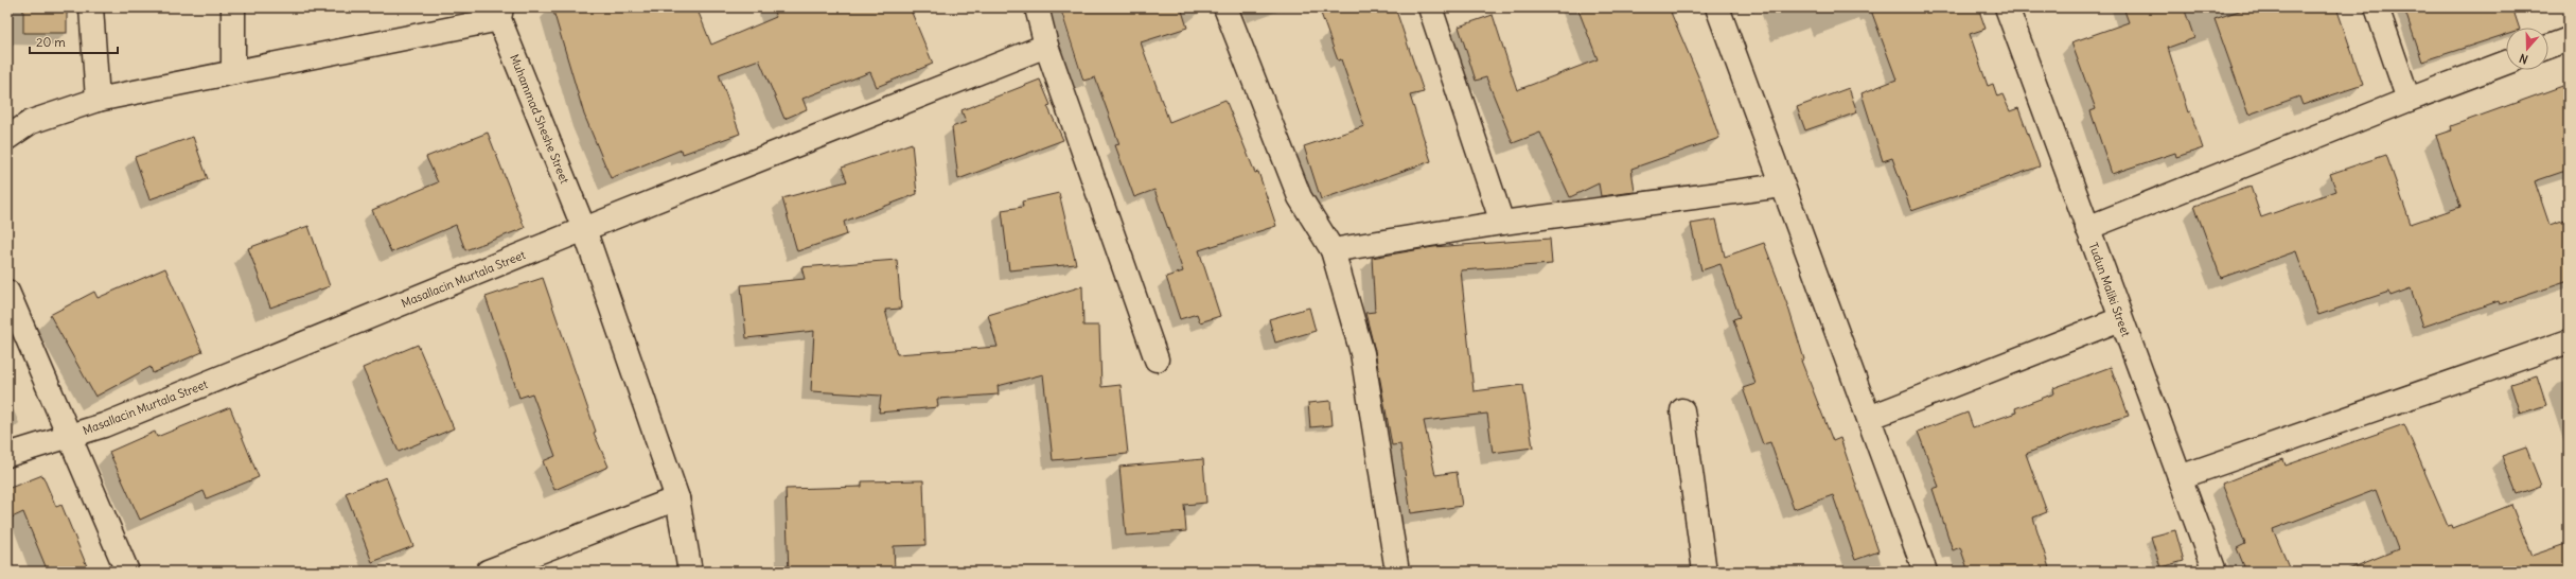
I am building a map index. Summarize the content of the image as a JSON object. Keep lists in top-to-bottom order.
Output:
{
  "streets": {
    "street": ["Muhammad Sheshe Street", "Masallacin Murtala Street", "Tudun Maliki Street"]
  },
  "crossings": [
    ["Muhammad Sheshe Street", "Masallacin Murtala Street"]
  ],
  "scale_bar": "20 m",
  "north": "bottom"
}
